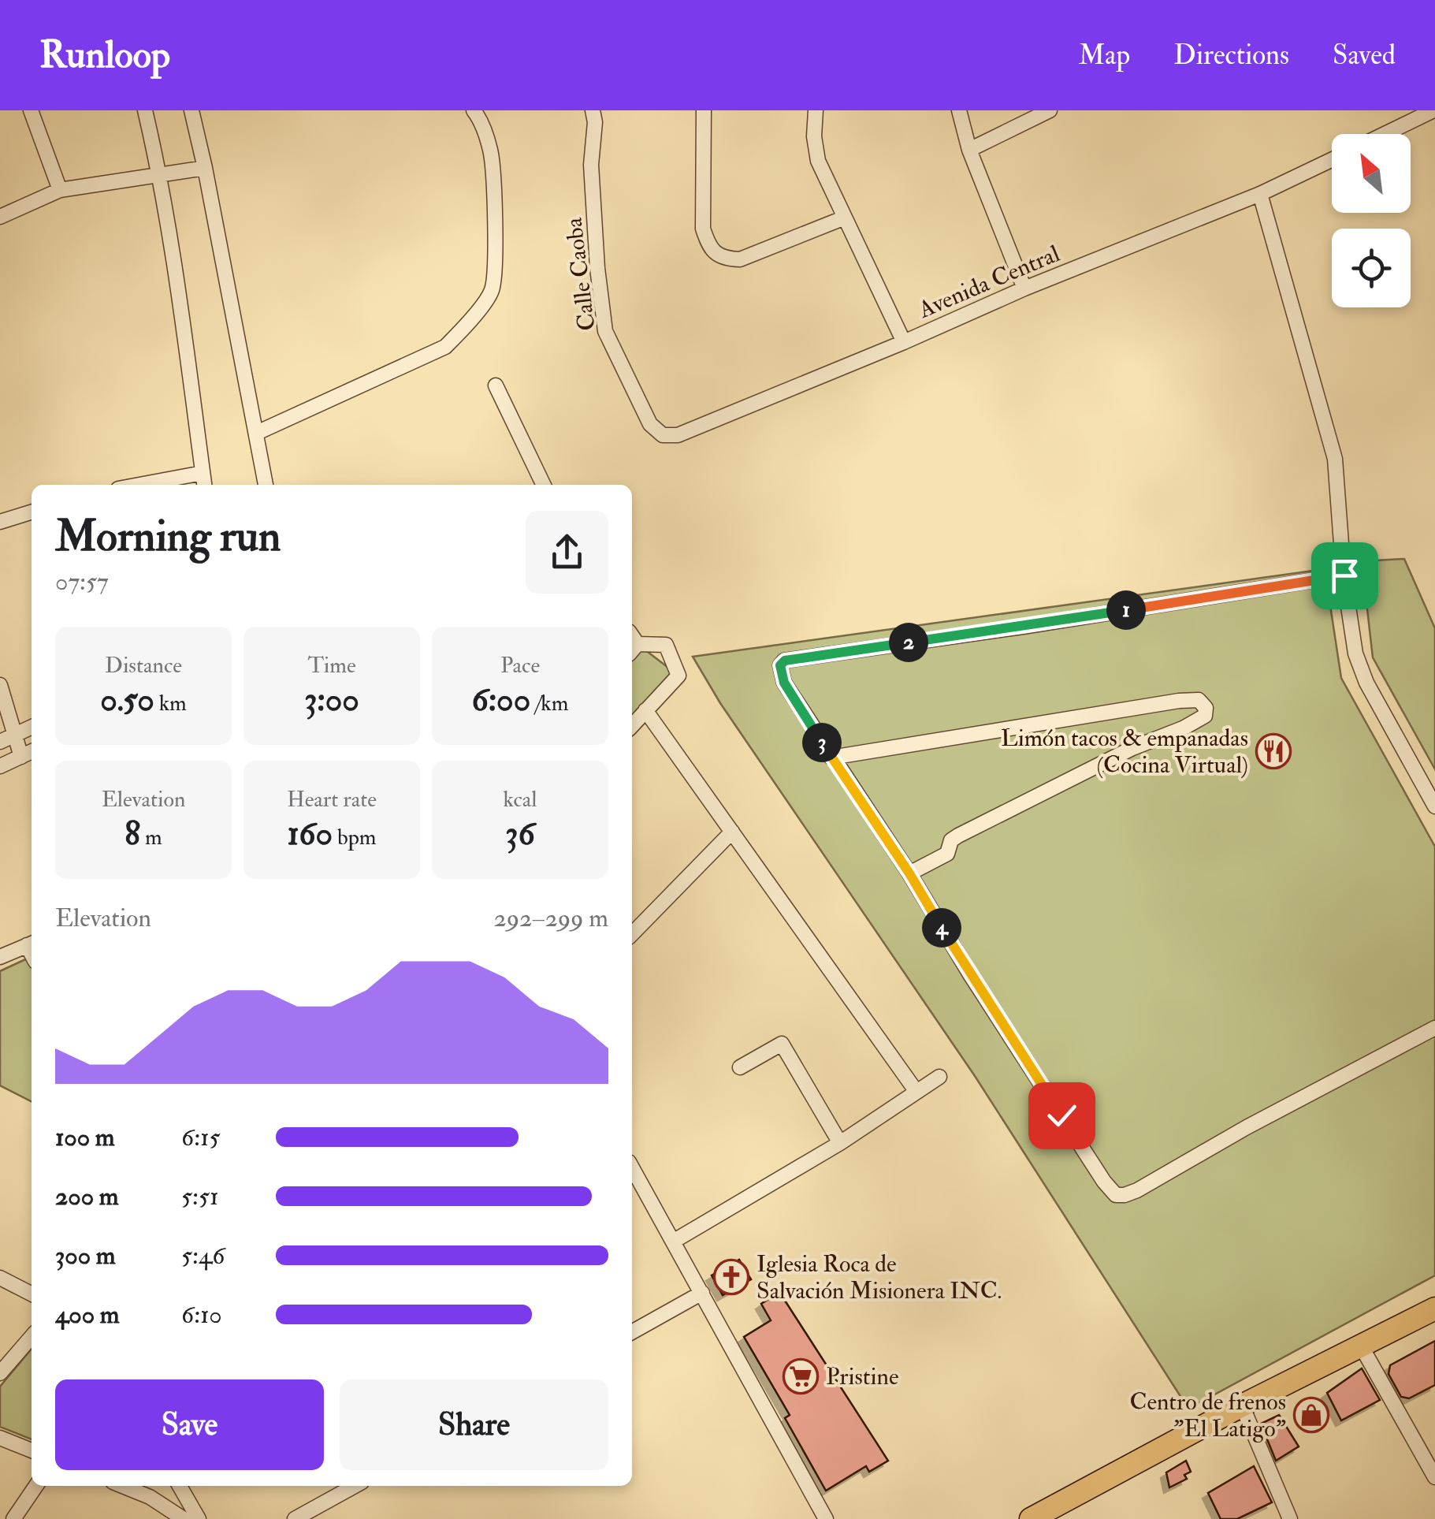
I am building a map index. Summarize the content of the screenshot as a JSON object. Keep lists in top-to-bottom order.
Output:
{
  "streets": {
    "street": ["Calle Caoba", "Avenida Central"]
  },
  "crossings": [
    ["Calle Caoba", "Avenida Central"]
  ],
  "places": {
    "restaurant": ["Limón tacos & empanadas (Cocina Virtual)"],
    "church": ["Iglesia Roca de Salvación Misionera INC."],
    "supermarket": ["Pristine"],
    "shop": ["Centro de frenos \"El Latigo\""]
  },
  "north": "top left",
  "page": {
    "header": "Runloop",
    "nav": ["Map", "Directions", "Saved"],
    "heading": ["Morning run", "07:57"],
    "pins": [
      "1",
      "2",
      "3",
      "4"
    ],
    "stats": [
      ["Distance", "0.50 km"],
      ["Time", "3:00"],
      ["Pace", "6:00 /km"],
      ["Elevation", "8 m"],
      ["Heart rate", "160 bpm"],
      ["kcal", "36"]
    ],
    "chart": ["Elevation", "292–299 m"],
    "list": [
      {
        "name": "100 m",
        "note": "6:15"
      },
      {
        "name": "200 m",
        "note": "5:51"
      },
      {
        "name": "300 m",
        "note": "5:46"
      },
      {
        "name": "400 m",
        "note": "6:10"
      }
    ],
    "buttons": ["Save", "Share"]
  }
}
